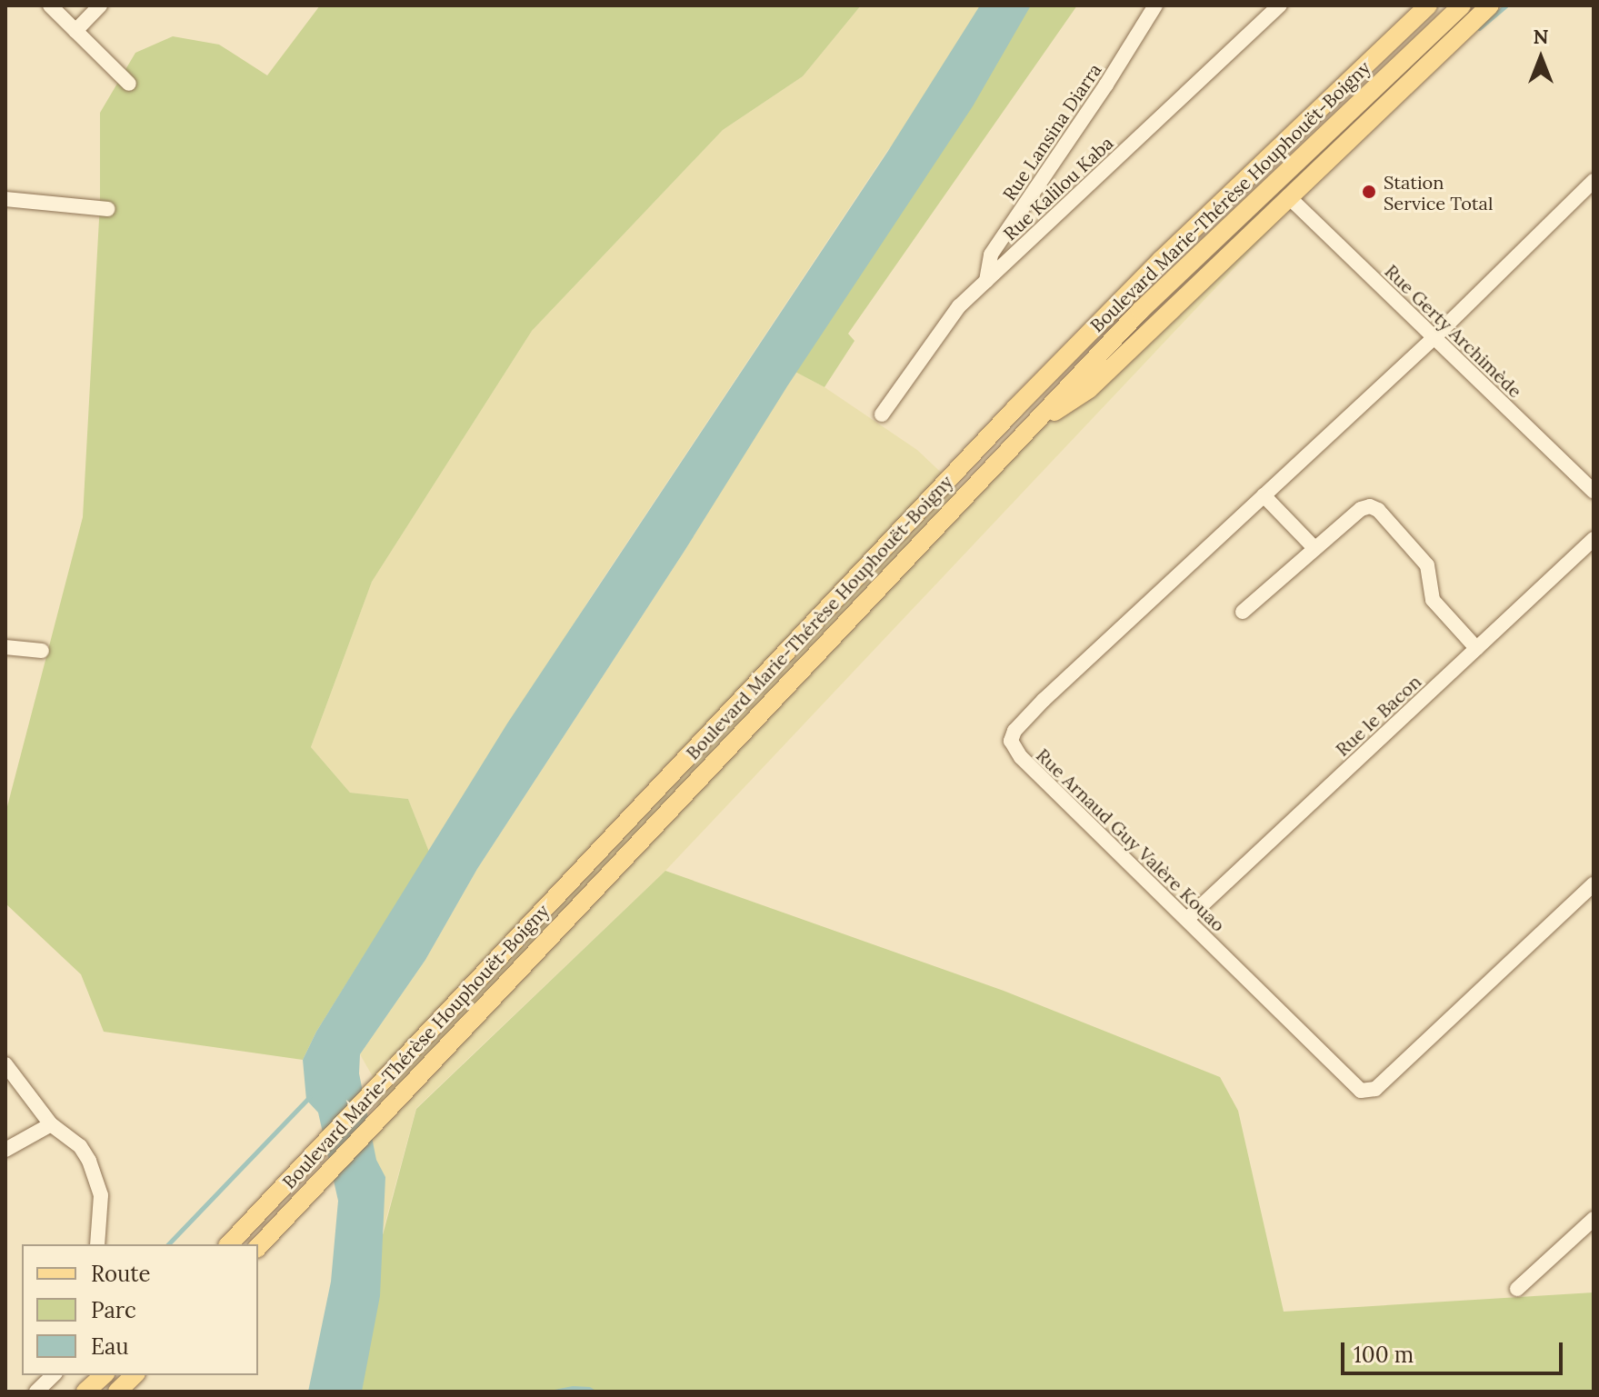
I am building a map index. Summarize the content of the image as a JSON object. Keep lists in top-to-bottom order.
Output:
{
  "streets": {
    "main road": ["Boulevard Marie-Thérèse Houphouët-Boigny"],
    "street": [
      "Rue Lansina Diarra",
      "Rue Kalilou Kaba",
      "Rue Gerty Archimède",
      "Rue le Bacon",
      "Rue Arnaud Guy Valère Kouao"
    ]
  },
  "crossings": [
    ["Rue Lansina Diarra", "Rue Kalilou Kaba"],
    ["Rue Gerty Archimède", "Rue Arnaud Guy Valère Kouao"],
    ["Rue le Bacon", "Rue Arnaud Guy Valère Kouao"]
  ],
  "places": ["Station Service Total"],
  "legend": ["Route", "Parc", "Eau"],
  "scale_bar": "100 m",
  "north": "top"
}
